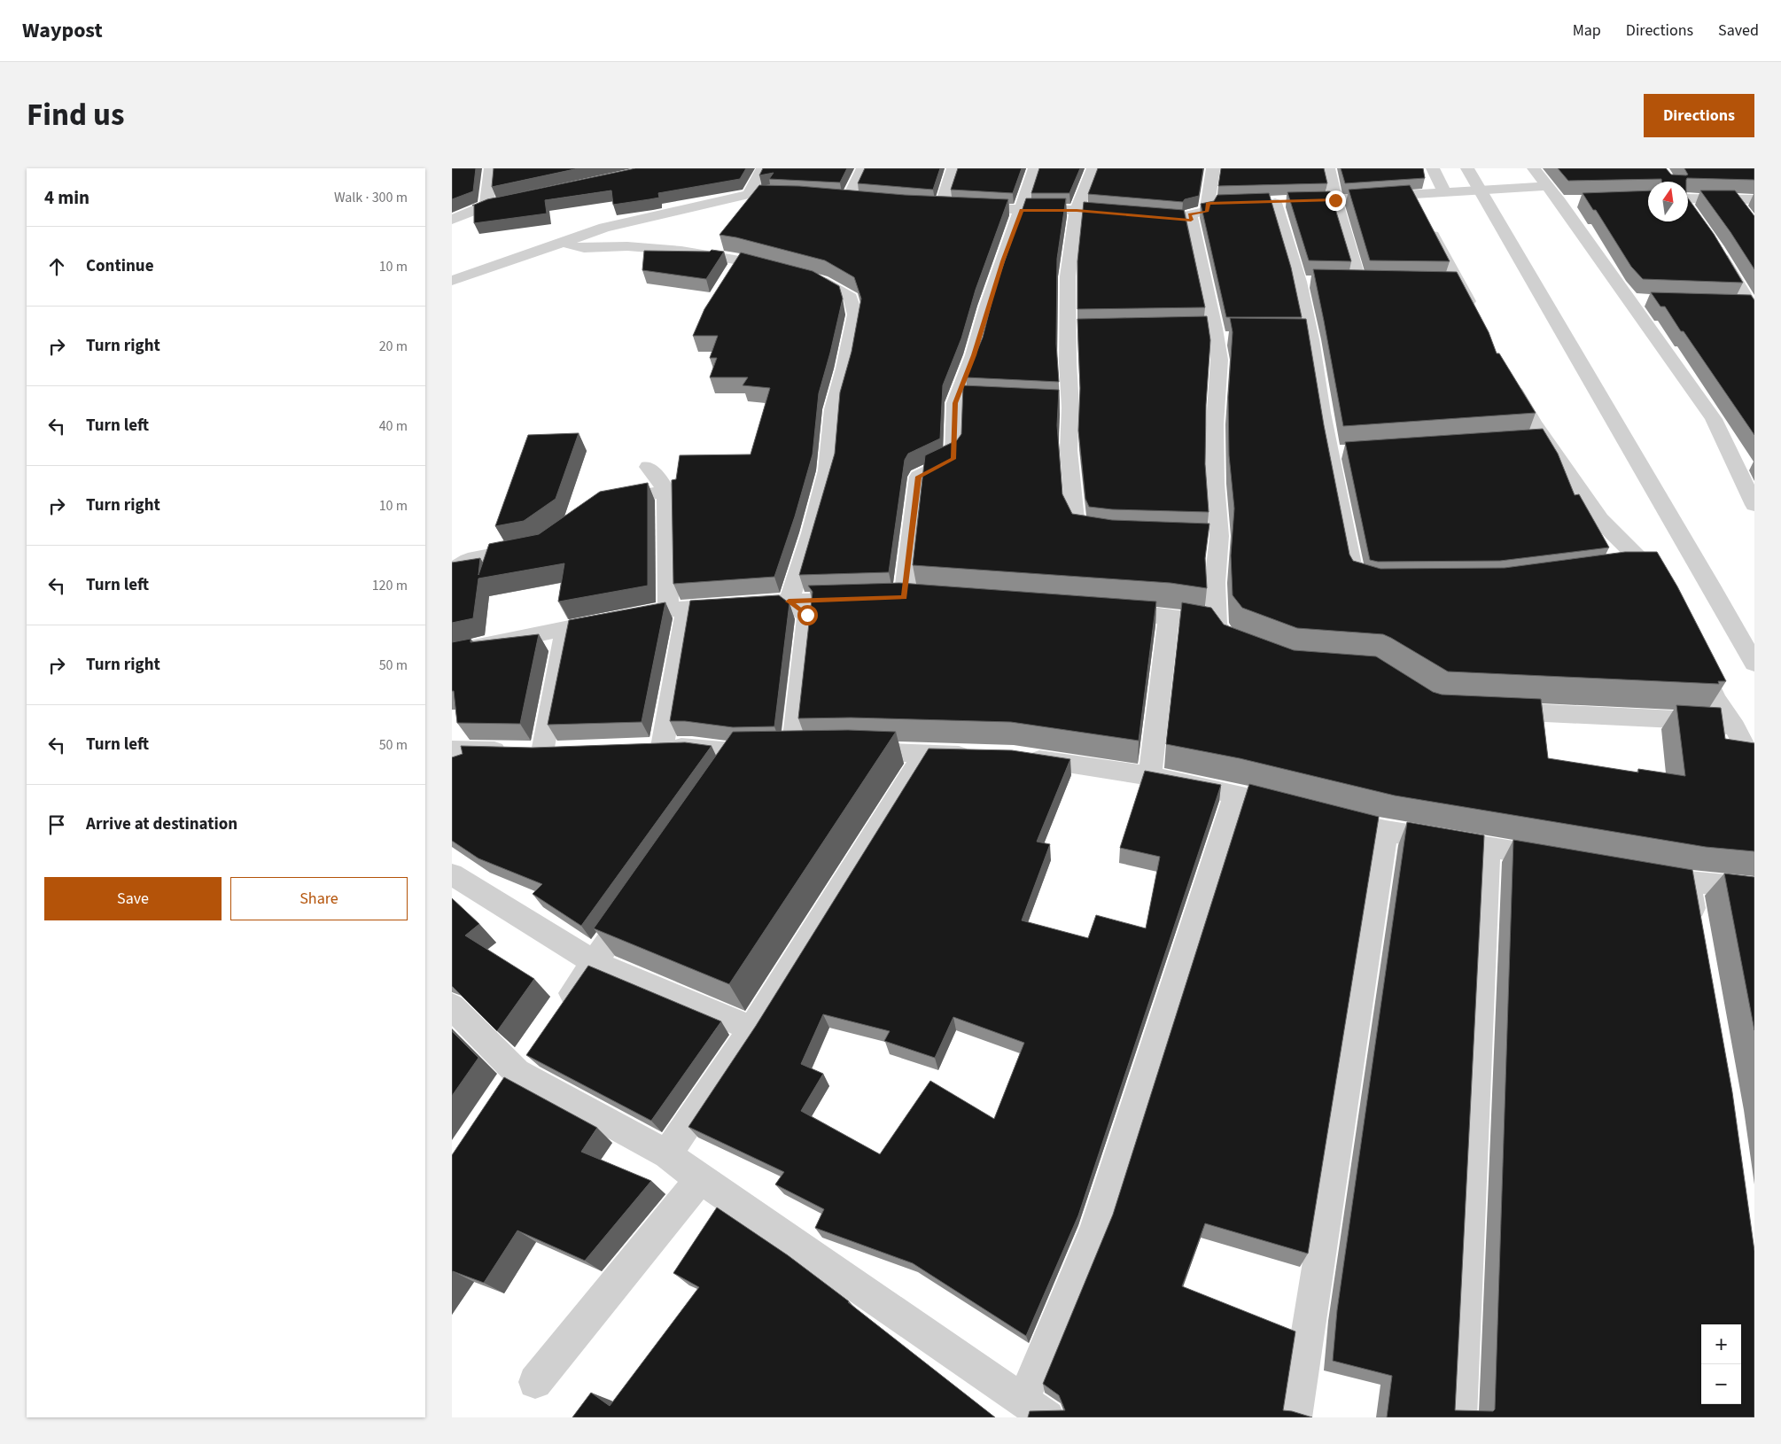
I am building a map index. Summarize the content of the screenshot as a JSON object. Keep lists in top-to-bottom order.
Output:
{
  "north": "top",
  "page": {
    "header": "Waypost",
    "nav": ["Map", "Directions", "Saved"],
    "title": "Find us",
    "buttons": [
      "Directions",
      ["Save", "Share"]
    ],
    "heading": ["4 min", "Walk · 300 m"],
    "list": [
      ["Continue", "10 m"],
      ["Turn right", "20 m"],
      ["Turn left", "40 m"],
      ["Turn right", "10 m"],
      ["Turn left", "120 m"],
      ["Turn right", "50 m"],
      ["Turn left", "50 m"],
      "Arrive at destination"
    ],
    "map_buttons": ["+", "−"]
  }
}
